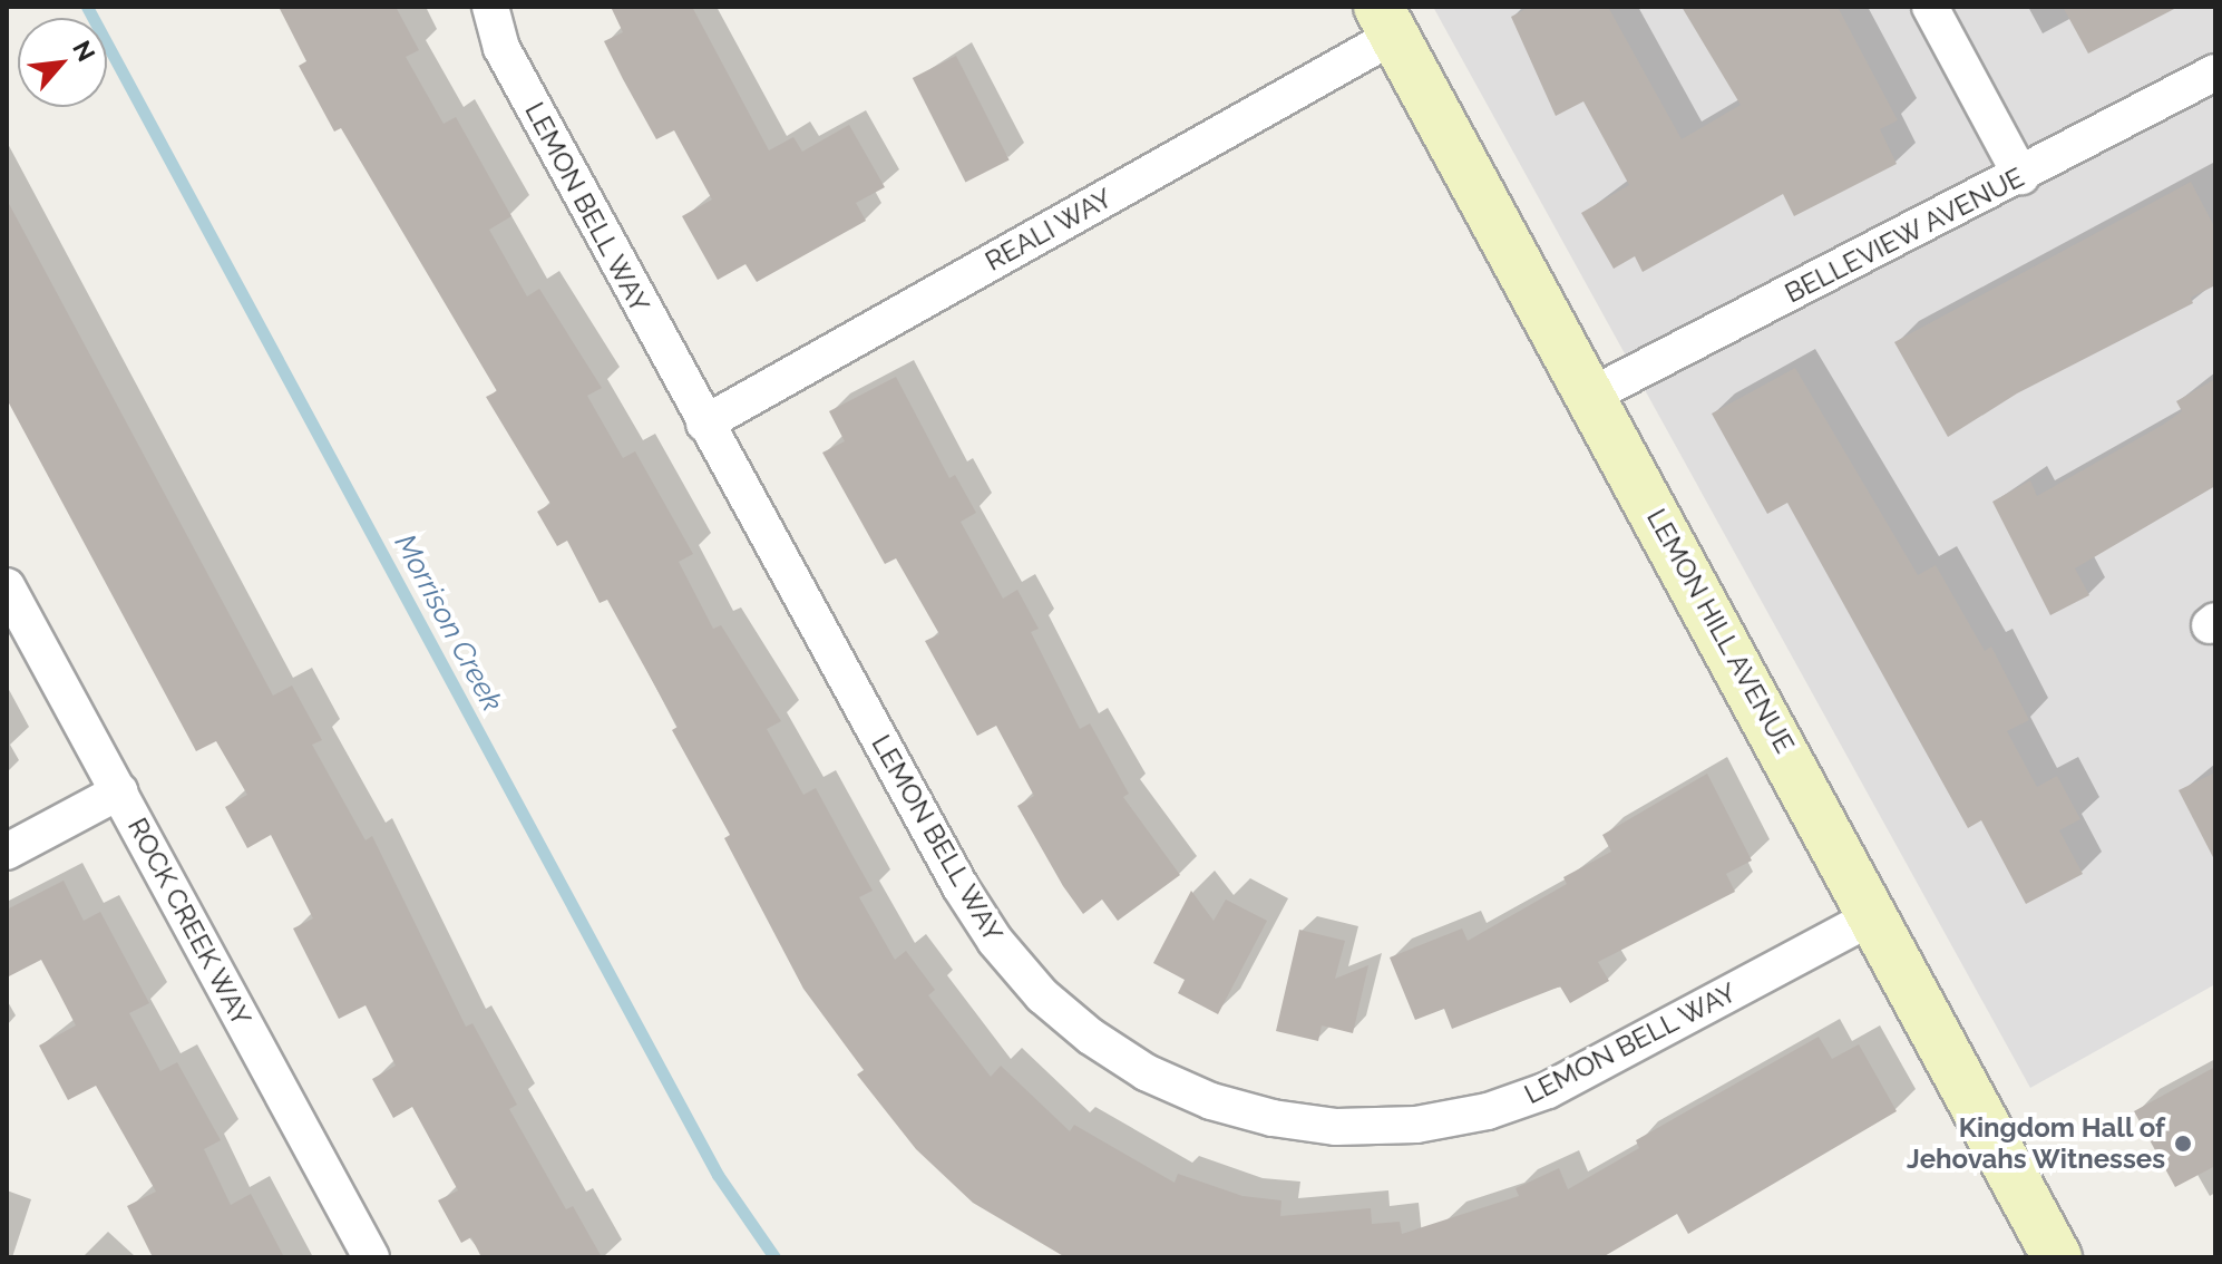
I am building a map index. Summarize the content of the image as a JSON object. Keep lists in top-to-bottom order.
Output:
{
  "streets": {
    "street": [
      "LEMON BELL WAY",
      "REALI WAY",
      "BELLEVIEW AVENUE",
      "LEMON HILL AVENUE",
      "ROCK CREEK WAY"
    ]
  },
  "crossings": [
    ["LEMON BELL WAY", "REALI WAY"],
    ["LEMON BELL WAY", "LEMON HILL AVENUE"],
    ["REALI WAY", "LEMON HILL AVENUE"],
    ["BELLEVIEW AVENUE", "LEMON HILL AVENUE"]
  ],
  "water": ["Morrison Creek"],
  "places": ["Kingdom Hall of Jehovahs Witnesses"],
  "north": "top right"
}
